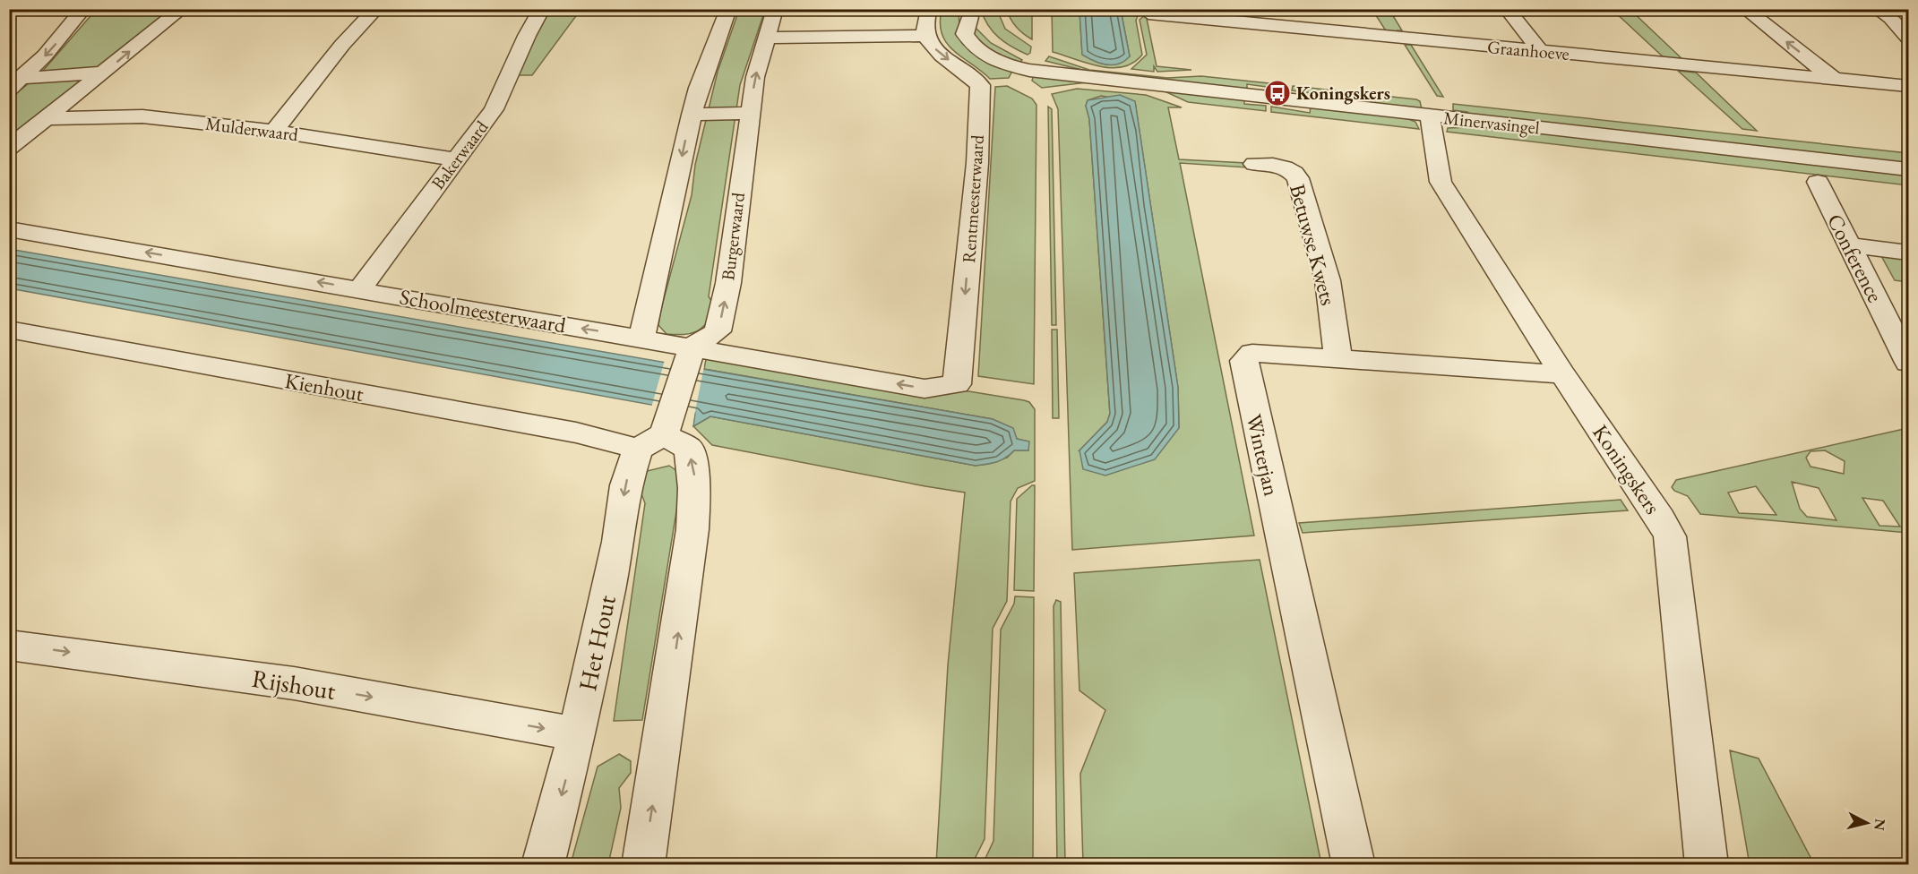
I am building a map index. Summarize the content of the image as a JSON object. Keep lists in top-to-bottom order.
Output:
{
  "streets": {
    "street": [
      "Graanhoeve",
      "Minervasingel",
      "Mulderwaard",
      "Bakerwaard",
      "Rentmeesterwaard",
      "Burgerwaard",
      "Betuwse Kwets",
      "Conference",
      "Schoolmeesterwaard",
      "Kienhout",
      "Winterjan",
      "Koningskers",
      "Het Hout",
      "Rijshout"
    ]
  },
  "crossings": [
    ["Minervasingel", "Koningskers"],
    ["Mulderwaard", "Bakerwaard"],
    ["Bakerwaard", "Schoolmeesterwaard"],
    ["Rentmeesterwaard", "Schoolmeesterwaard"],
    ["Burgerwaard", "Schoolmeesterwaard"],
    ["Burgerwaard", "Het Hout"],
    ["Betuwse Kwets", "Winterjan"],
    ["Schoolmeesterwaard", "Het Hout"],
    ["Kienhout", "Het Hout"],
    ["Winterjan", "Koningskers"],
    ["Het Hout", "Rijshout"]
  ],
  "one_way": ["Rentmeesterwaard", "Schoolmeesterwaard", "Rijshout"],
  "places": {
    "bus stop": ["Koningskers"]
  },
  "north": "right"
}
